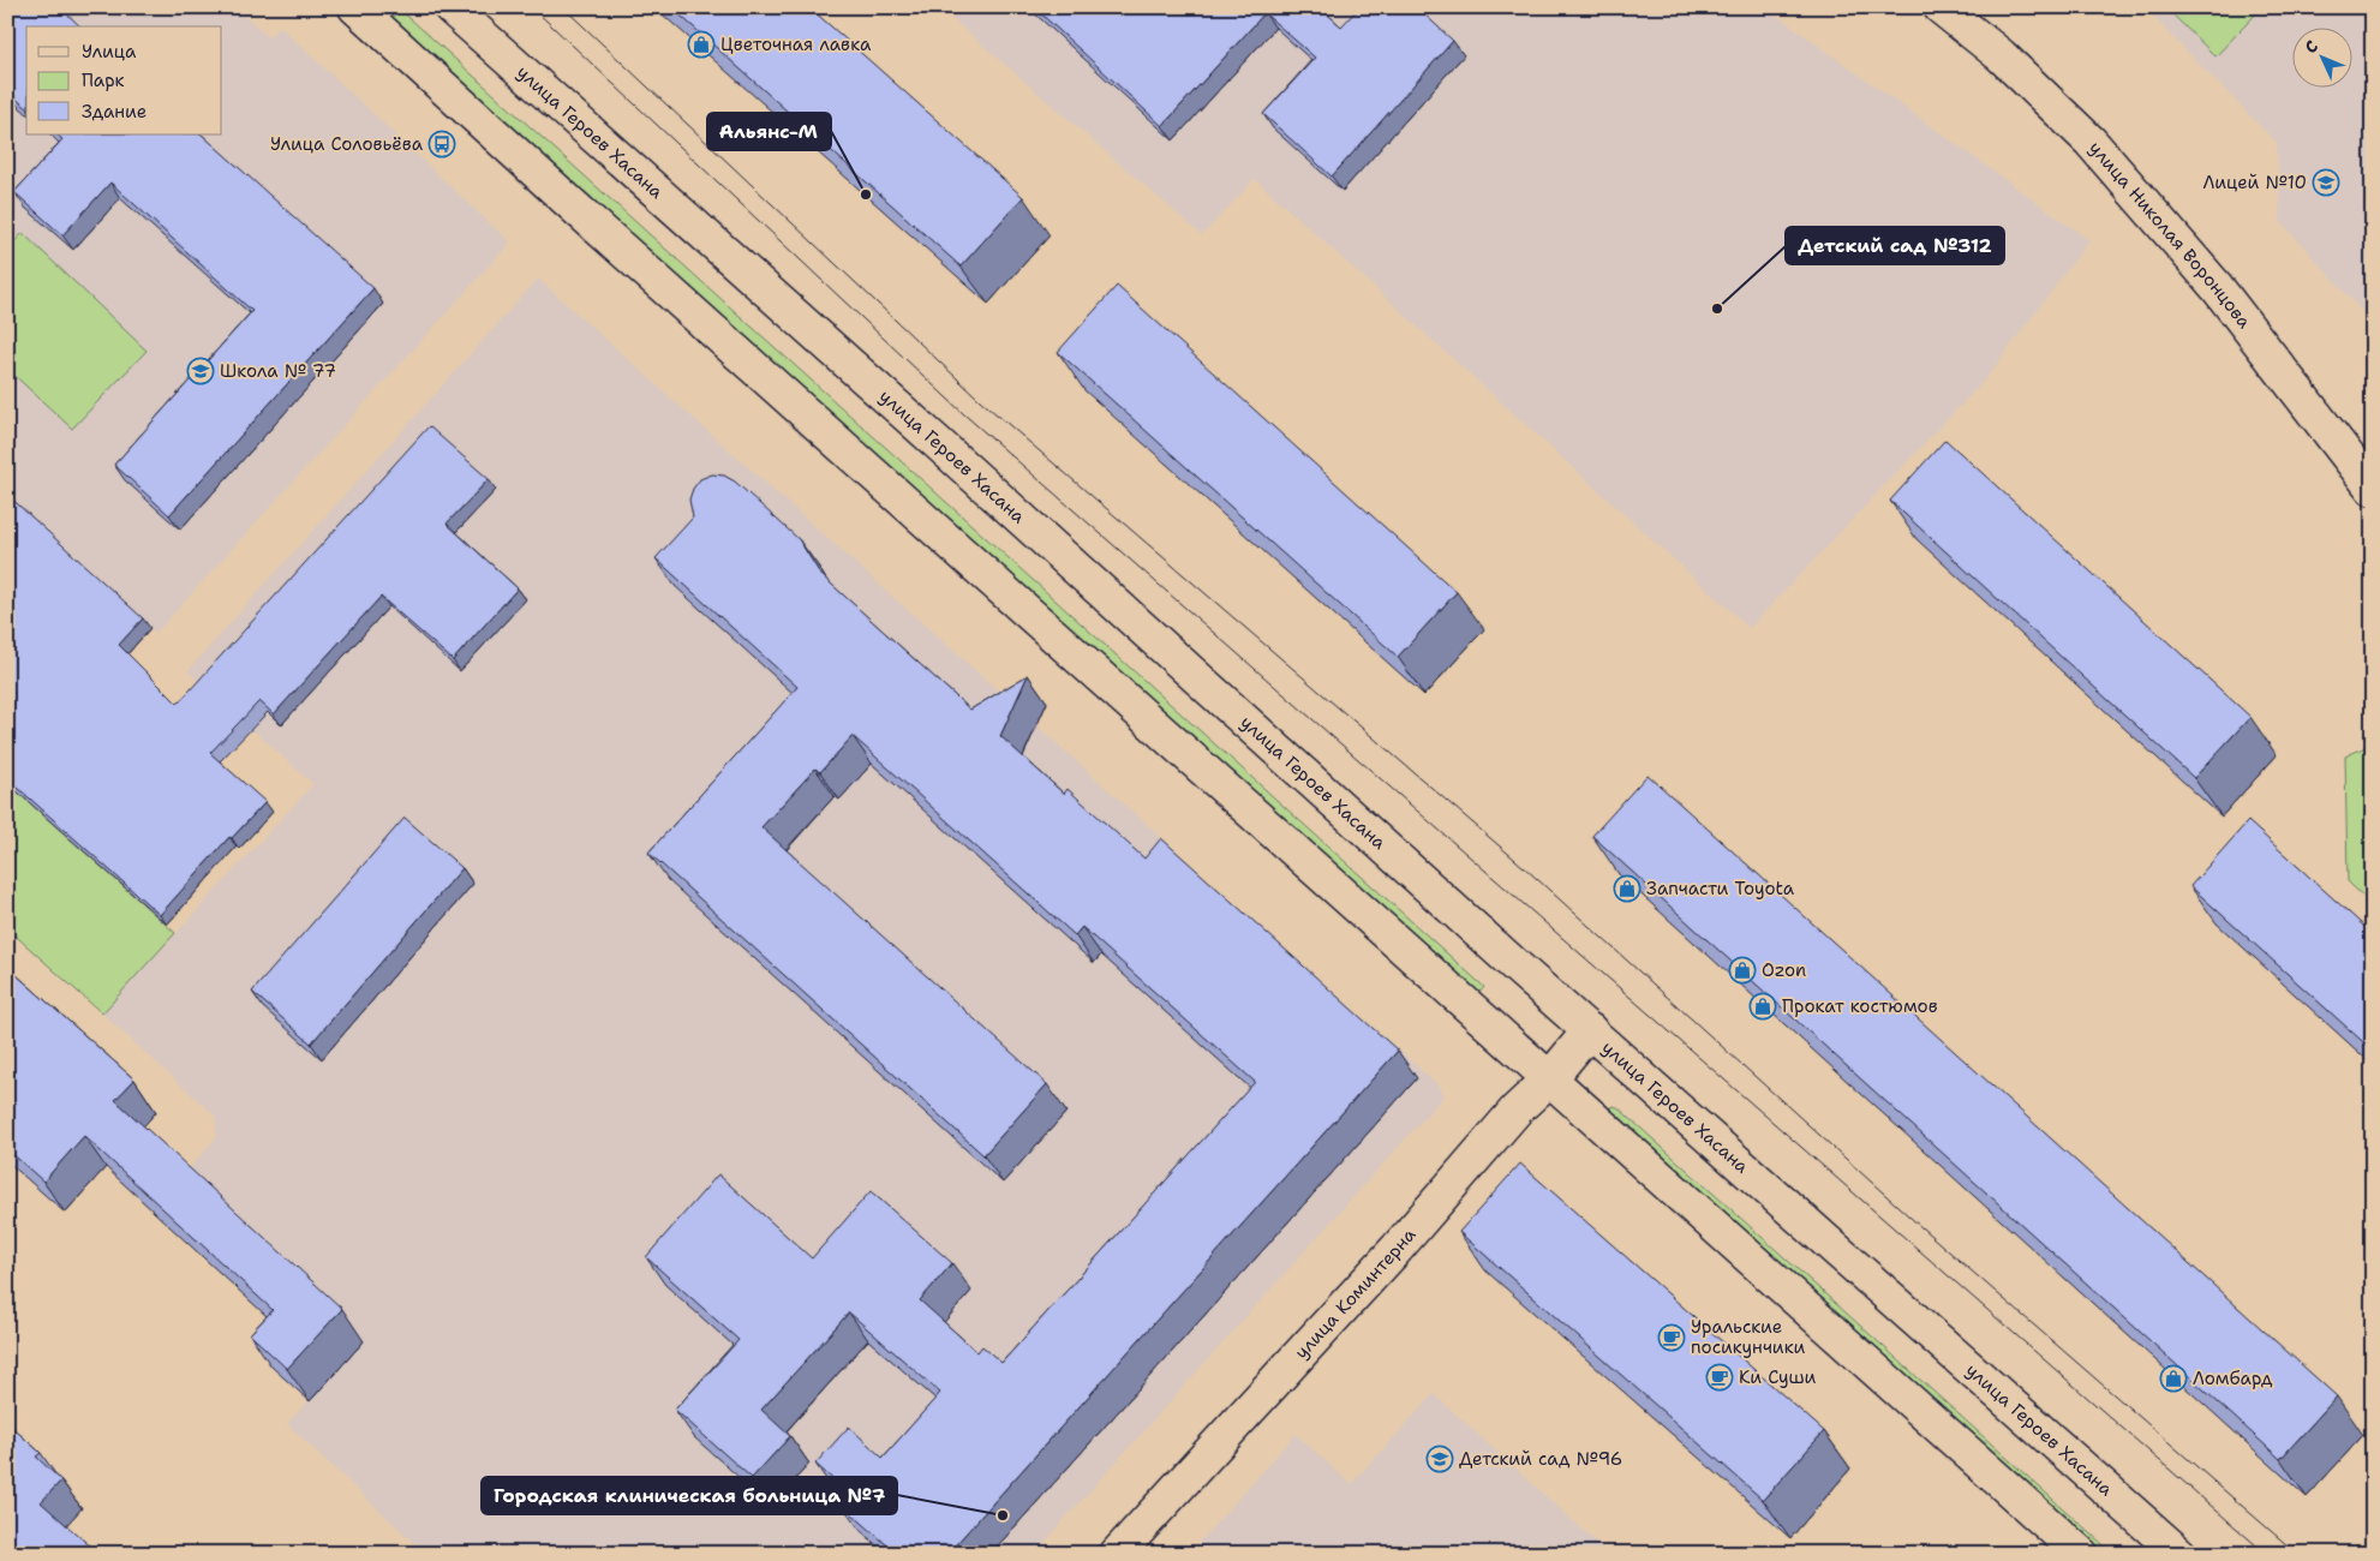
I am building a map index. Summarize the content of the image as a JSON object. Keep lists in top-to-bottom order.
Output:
{
  "streets": {
    "main road": ["улица Героев Хасана", "улица Николая Воронцова", "улица Коминтерна"]
  },
  "crossings": [
    ["улица Героев Хасана", "улица Коминтерна"]
  ],
  "places": {
    "shop": [
      "Цветочная лавка",
      "Запчасти Toyota",
      "Ozon",
      "Прокат костюмов",
      "Ломбард"
    ],
    "bus stop": ["Улица Соловьёва"],
    "school or university": ["Лицей №10", "Школа № 77", "Детский сад №96"],
    "other": ["Альянс-М", "Детский сад №312", "Городская клиническая больница №7"],
    "cafe": ["Уральские посикунчики", "Ки Суши"]
  },
  "legend": ["Улица", "Парк", "Здание"],
  "north": "top left"
}
